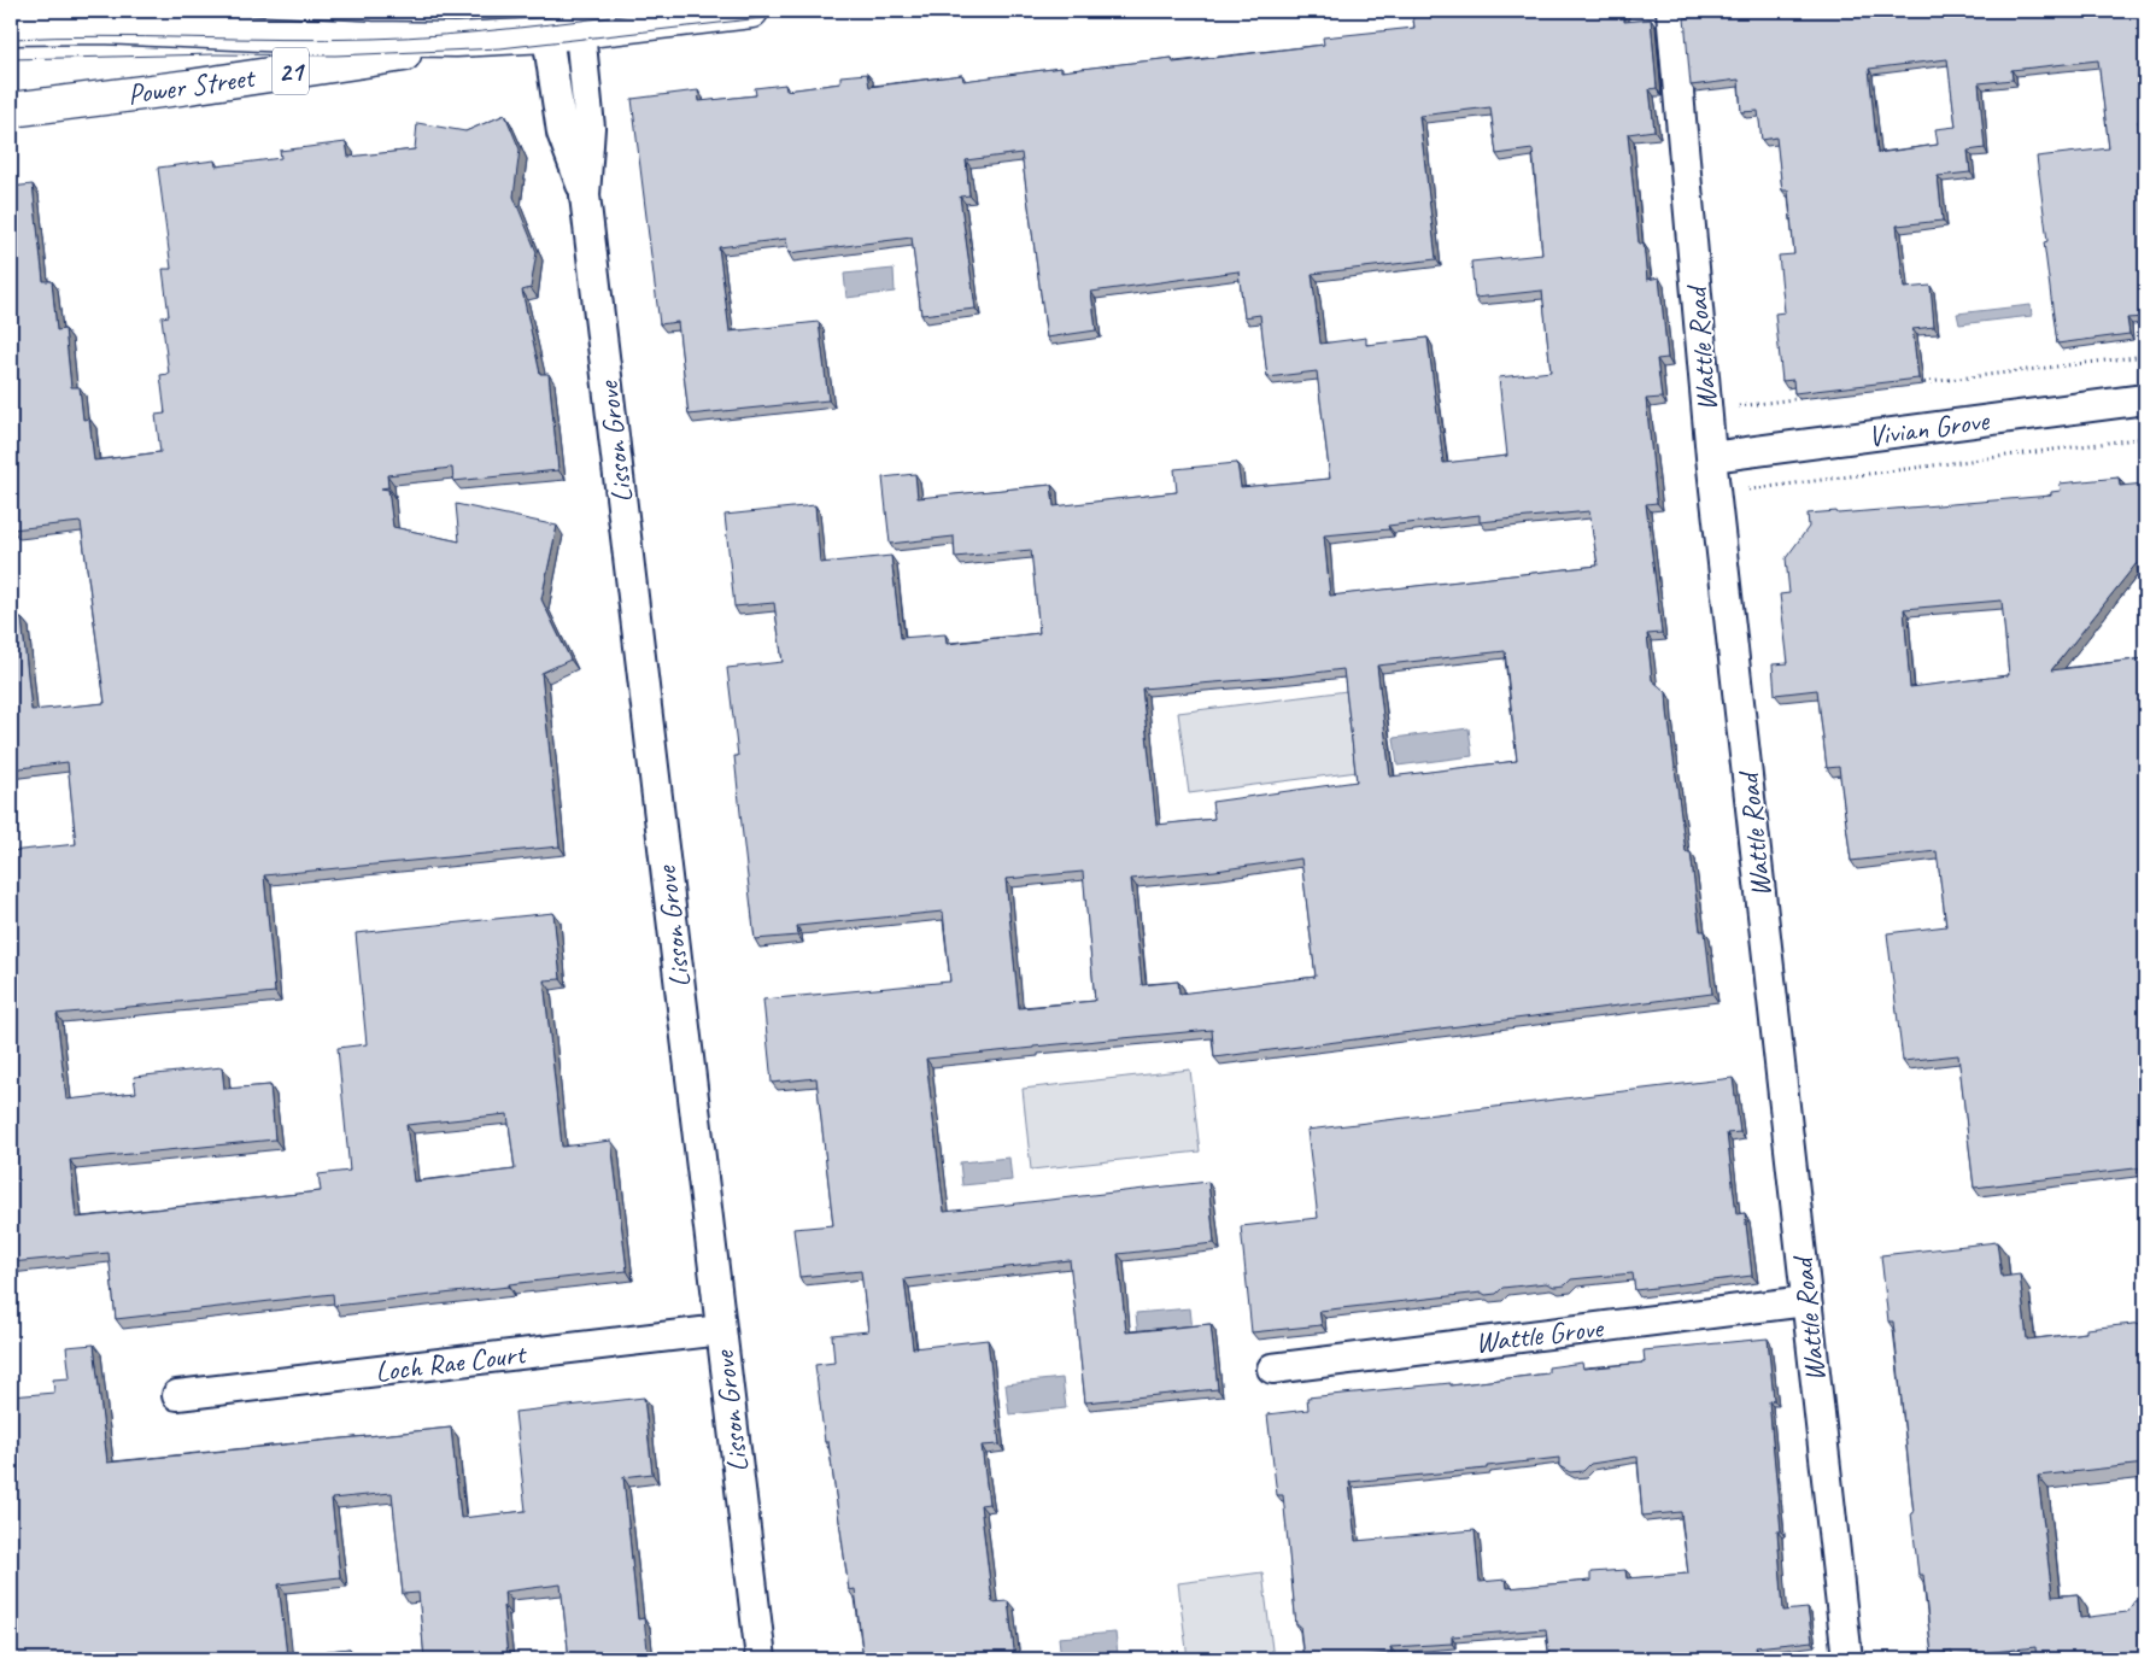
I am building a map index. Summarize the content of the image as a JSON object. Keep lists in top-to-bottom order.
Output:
{
  "streets": {
    "main road": ["21", "Power Street"],
    "street": [
      "Wattle Road",
      "Vivian Grove",
      "Lisson Grove",
      "Wattle Grove",
      "Loch Rae Court"
    ]
  },
  "crossings": [
    ["Power Street", "Lisson Grove"],
    ["Wattle Road", "Vivian Grove"],
    ["Wattle Road", "Wattle Grove"],
    ["Lisson Grove", "Loch Rae Court"]
  ]
}
